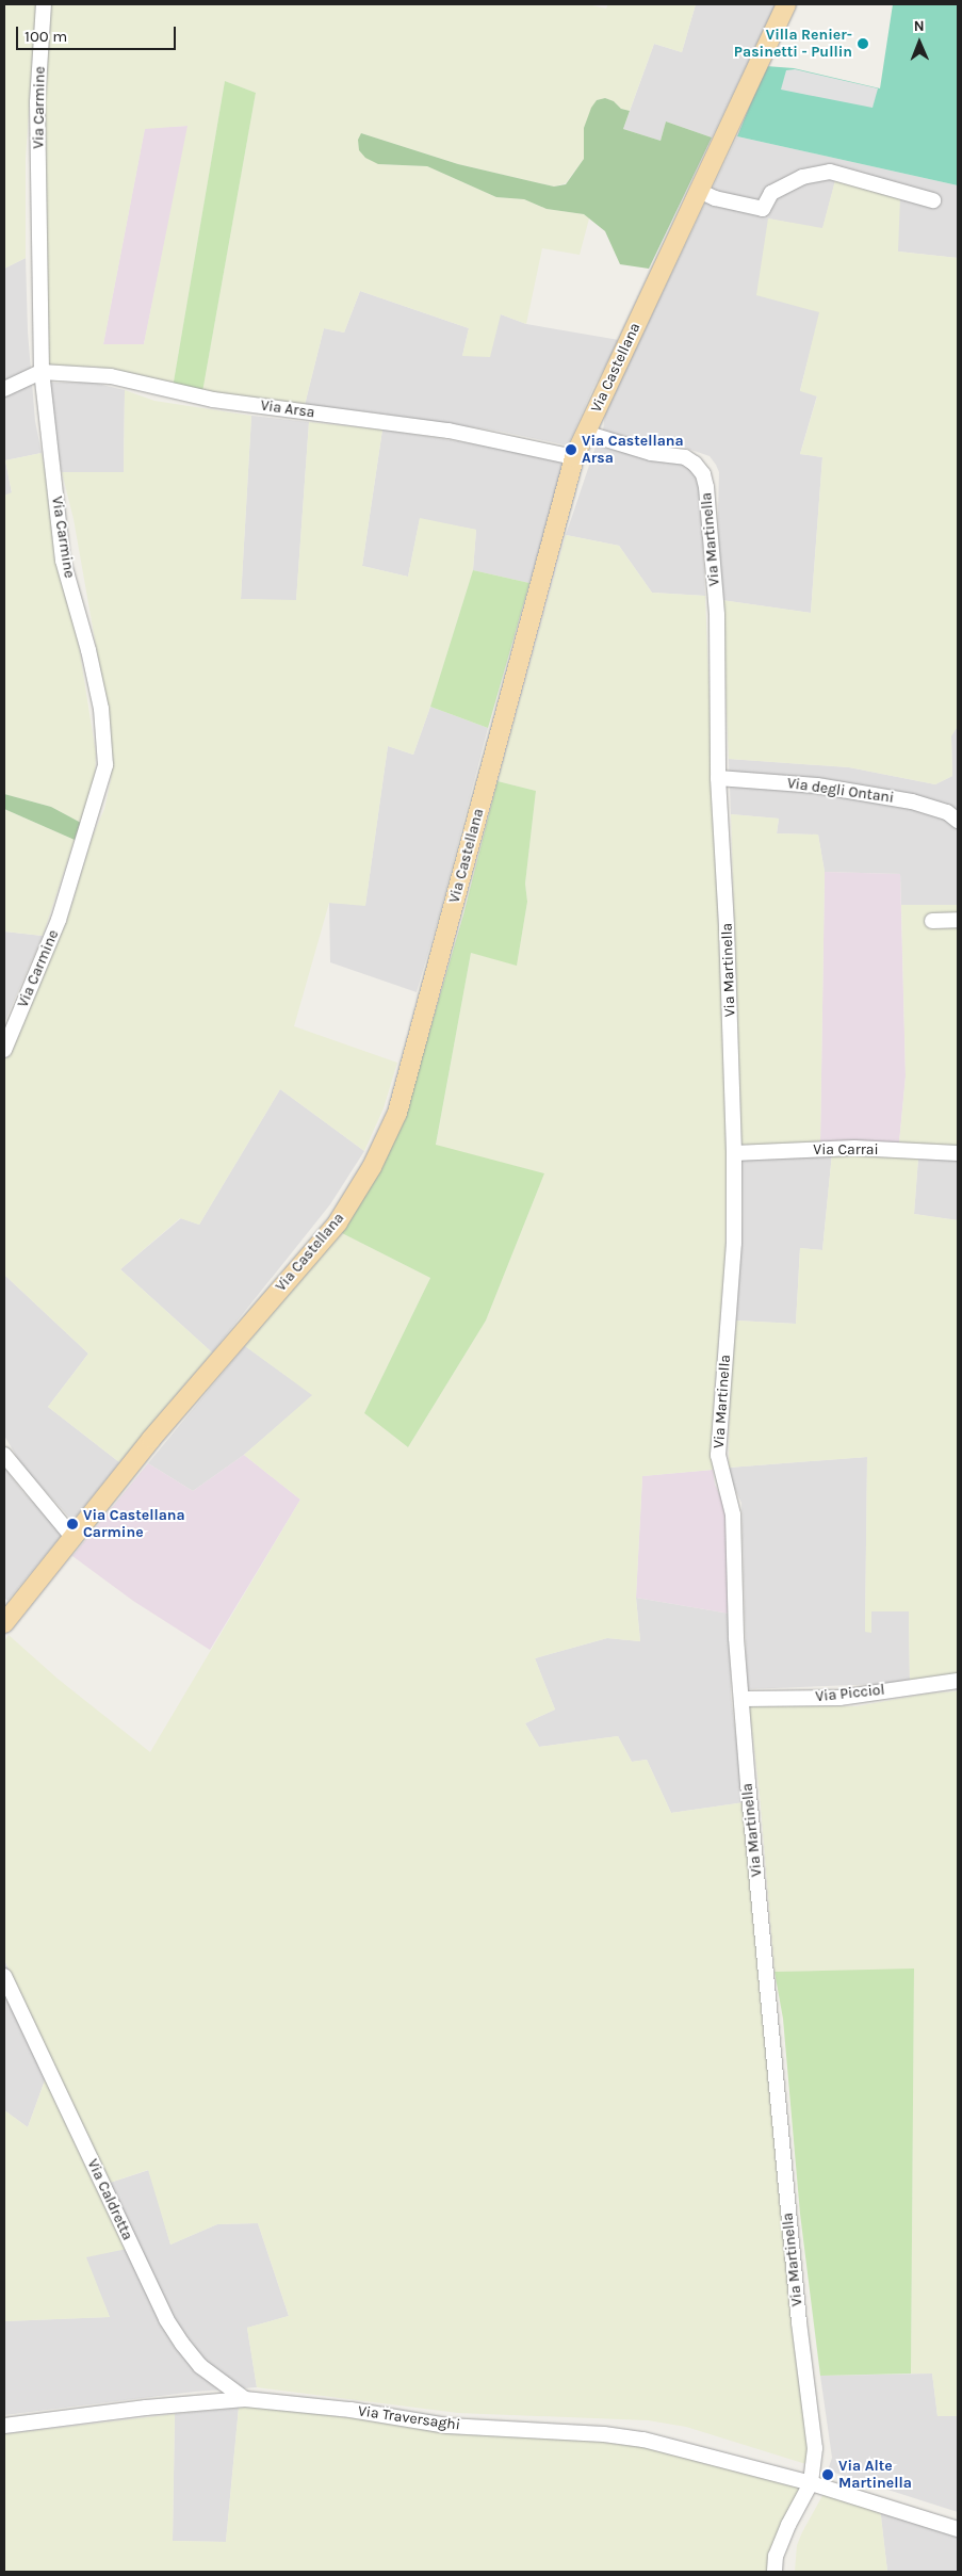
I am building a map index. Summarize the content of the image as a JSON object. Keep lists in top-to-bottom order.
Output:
{
  "streets": {
    "main road": ["Via Castellana"],
    "street": [
      "Via Carmine",
      "Via Arsa",
      "Via Martinella",
      "Via degli Ontani",
      "Via Carrai",
      "Via Picciol",
      "Via Caldretta",
      "Via Traversaghi"
    ]
  },
  "crossings": [
    ["Via Carmine", "Via Arsa"],
    ["Via Castellana", "Via Arsa"],
    ["Via Castellana", "Via Martinella"],
    ["Via Martinella", "Via degli Ontani"],
    ["Via Martinella", "Via Carrai"],
    ["Via Martinella", "Via Picciol"],
    ["Via Martinella", "Via Traversaghi"],
    ["Via Caldretta", "Via Traversaghi"]
  ],
  "places": [
    "Villa Renier- Pasinetti - Pullin",
    "Via Castellana Arsa",
    "Via Castellana Carmine",
    "Via Alte Martinella"
  ],
  "scale_bar": "100 m",
  "north": "top"
}
